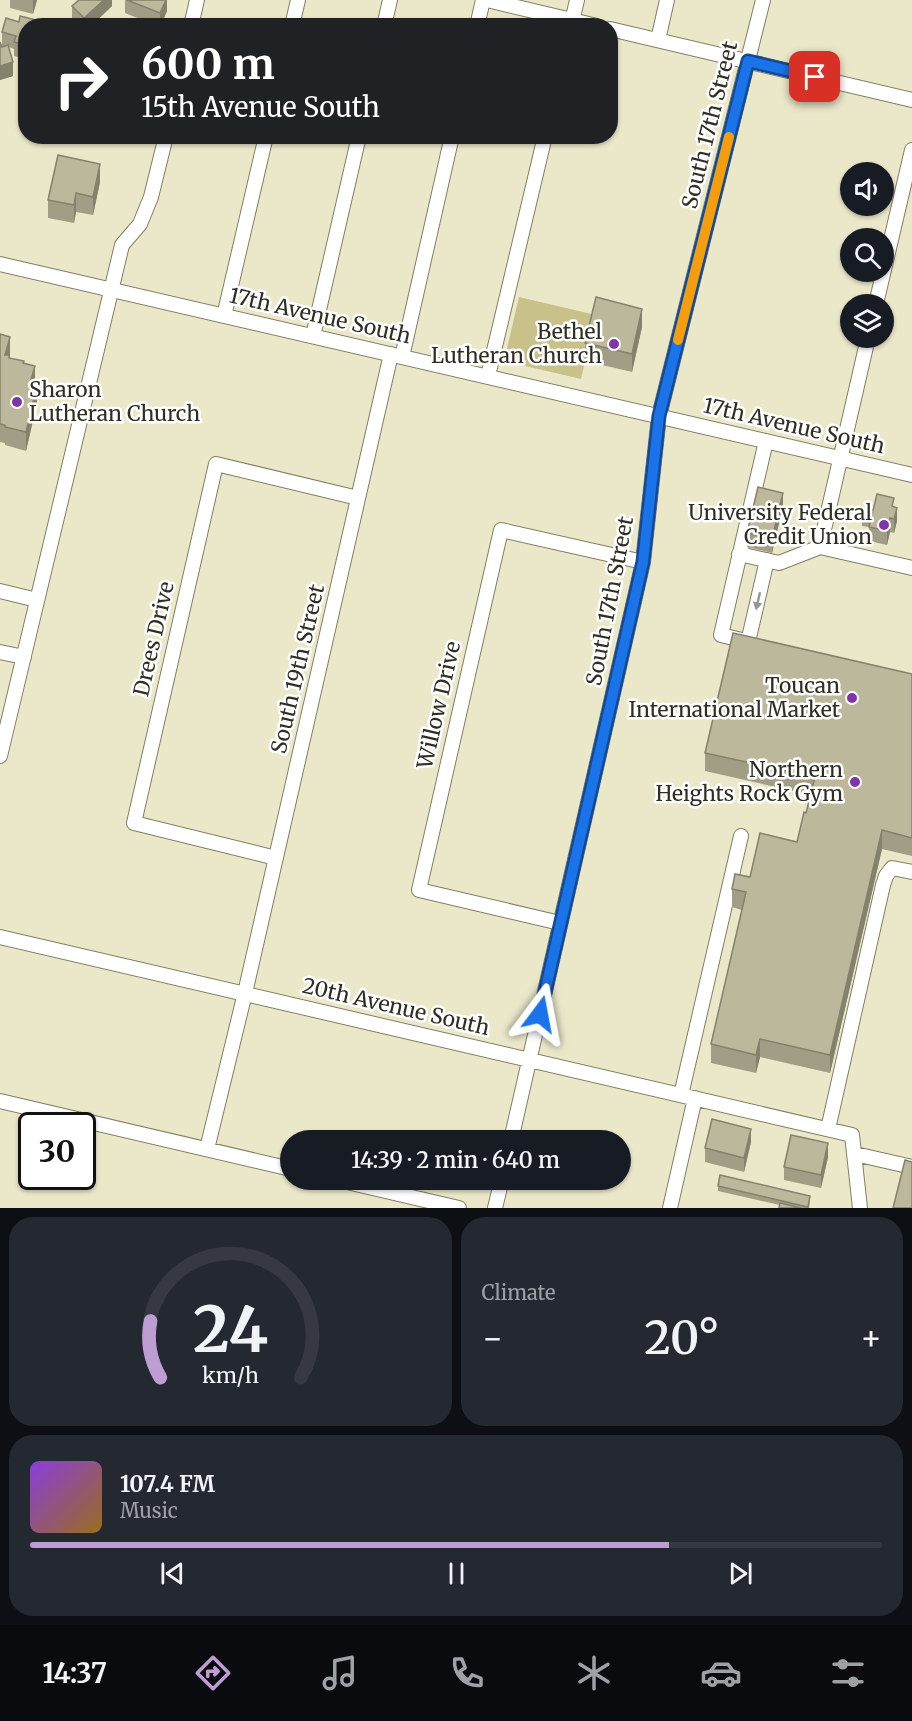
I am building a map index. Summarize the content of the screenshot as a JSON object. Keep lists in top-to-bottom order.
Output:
{
  "streets": {
    "street": [
      "South 17th Street",
      "17th Avenue South",
      "Drees Drive",
      "South 19th Street",
      "Willow Drive",
      "20th Avenue South"
    ]
  },
  "crossings": [
    ["South 17th Street", "17th Avenue South"],
    ["South 17th Street", "Willow Drive"],
    ["South 17th Street", "20th Avenue South"],
    ["17th Avenue South", "South 19th Street"],
    ["Drees Drive", "South 19th Street"],
    ["South 19th Street", "20th Avenue South"]
  ],
  "places": [
    "Bethel Lutheran Church",
    "Sharon Lutheran Church",
    "University Federal Credit Union",
    "Toucan International Market",
    "Northern Heights Rock Gym"
  ],
  "page": {
    "turn": ["600 m", "15th Avenue South"],
    "limit": "30",
    "trip": "14:39 · 2 min · 640 m",
    "tile": "Climate",
    "heat": ["−", "20°", "+"],
    "song": ["107.4 FM", "Music"],
    "tabs": "14:37",
    "gauge": ["24", "km/h"]
  }
}
